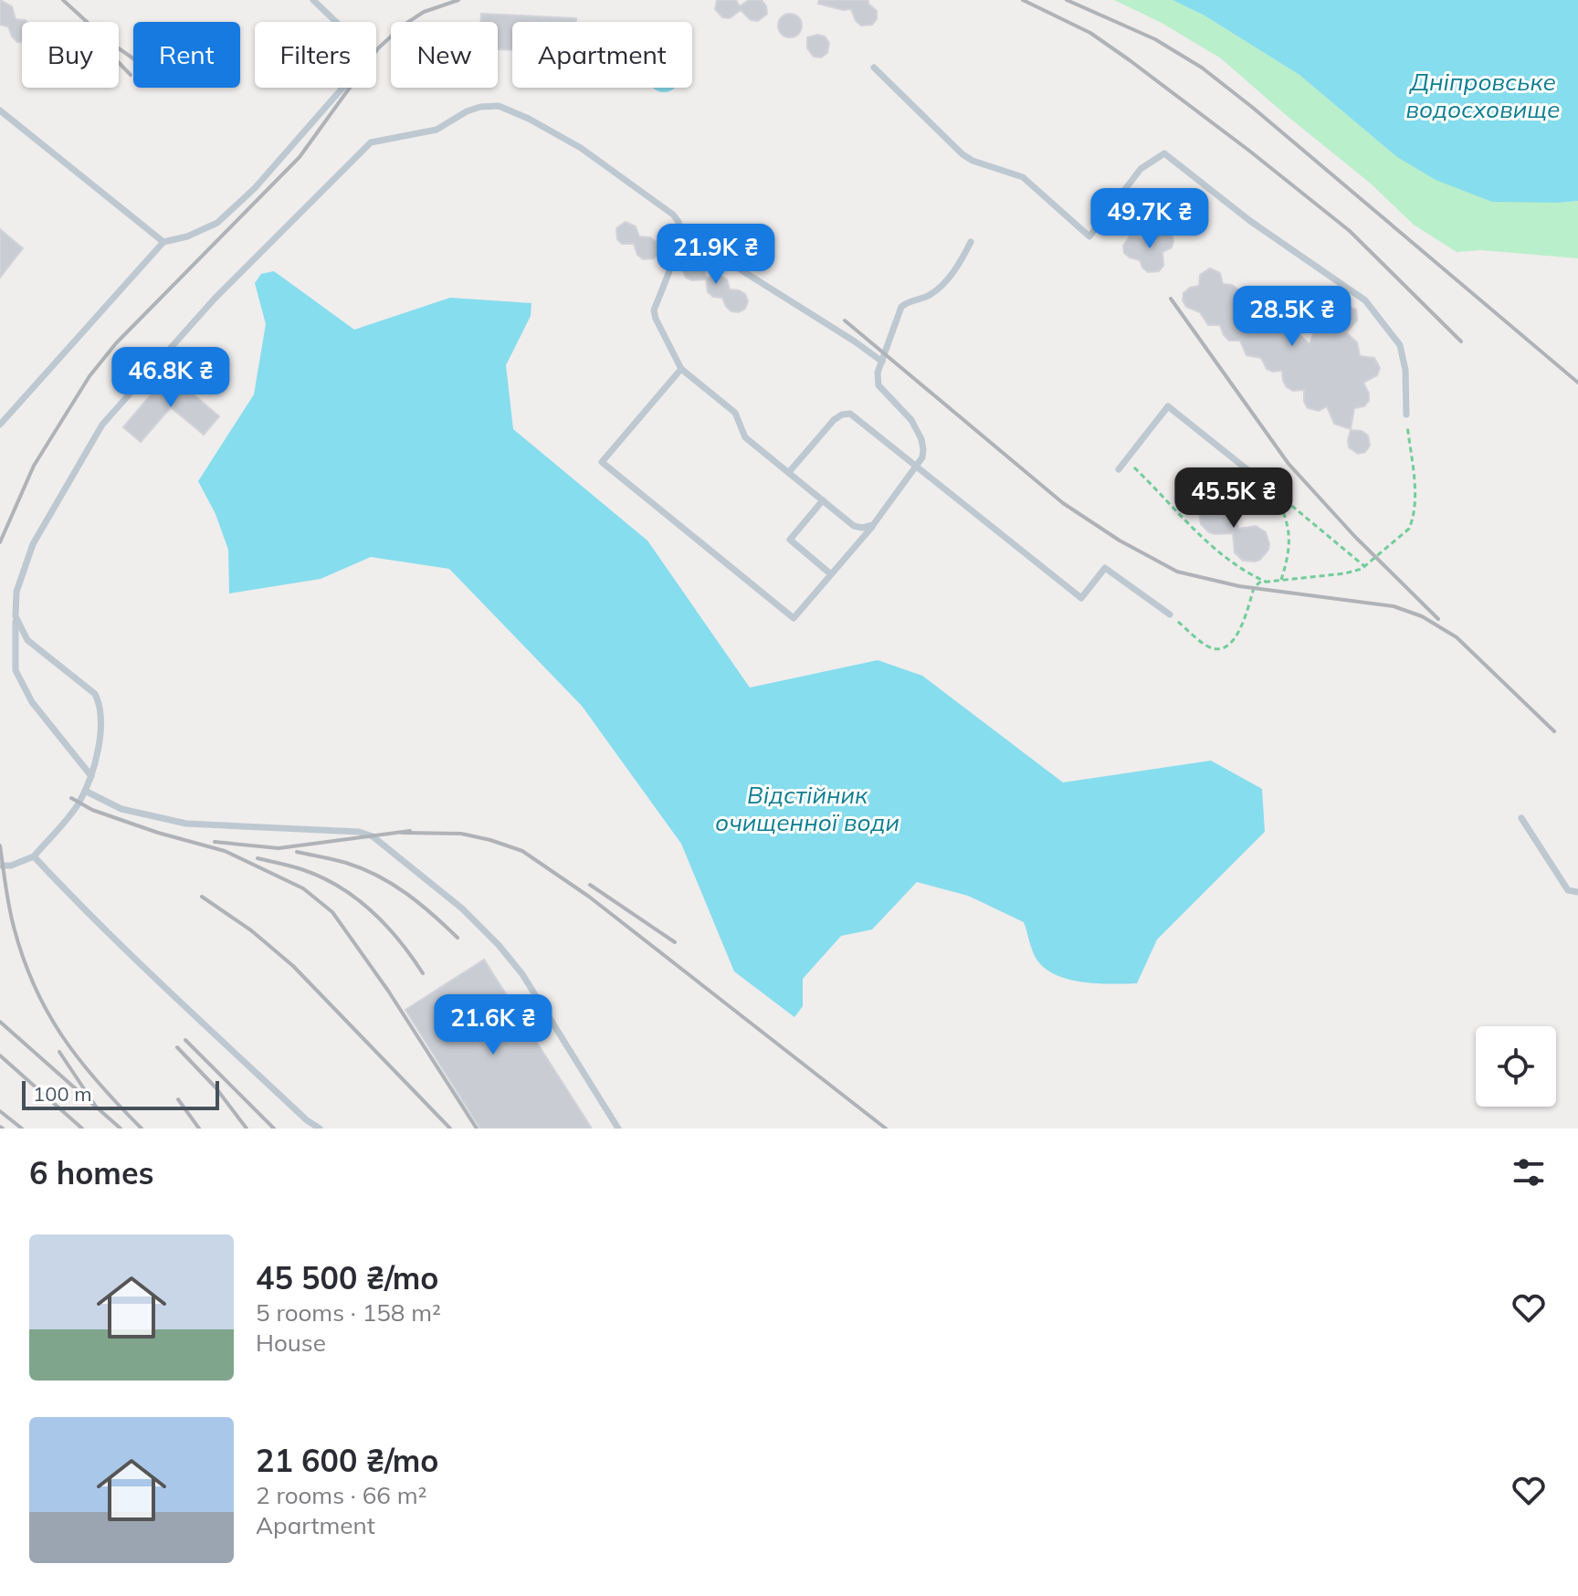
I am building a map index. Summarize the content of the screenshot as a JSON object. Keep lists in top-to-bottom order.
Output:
{
  "water": ["Дніпровське водосховище", "Відстійник очищенної води"],
  "scale_bar": "100 m",
  "page": {
    "chip": [
      "Buy",
      "Rent",
      "Filters",
      "New",
      "Apartment"
    ],
    "price": [
      "49.7K ₴",
      "21.9K ₴",
      "28.5K ₴",
      "46.8K ₴",
      "45.5K ₴",
      "21.6K ₴"
    ],
    "scale": "100 m",
    "heading": "6 homes",
    "list": [
      {
        "name": "45 500 ₴/mo",
        "note": "5 rooms · 158 m² · House"
      },
      {
        "name": "21 600 ₴/mo",
        "note": "2 rooms · 66 m² · Apartment"
      }
    ]
  }
}
